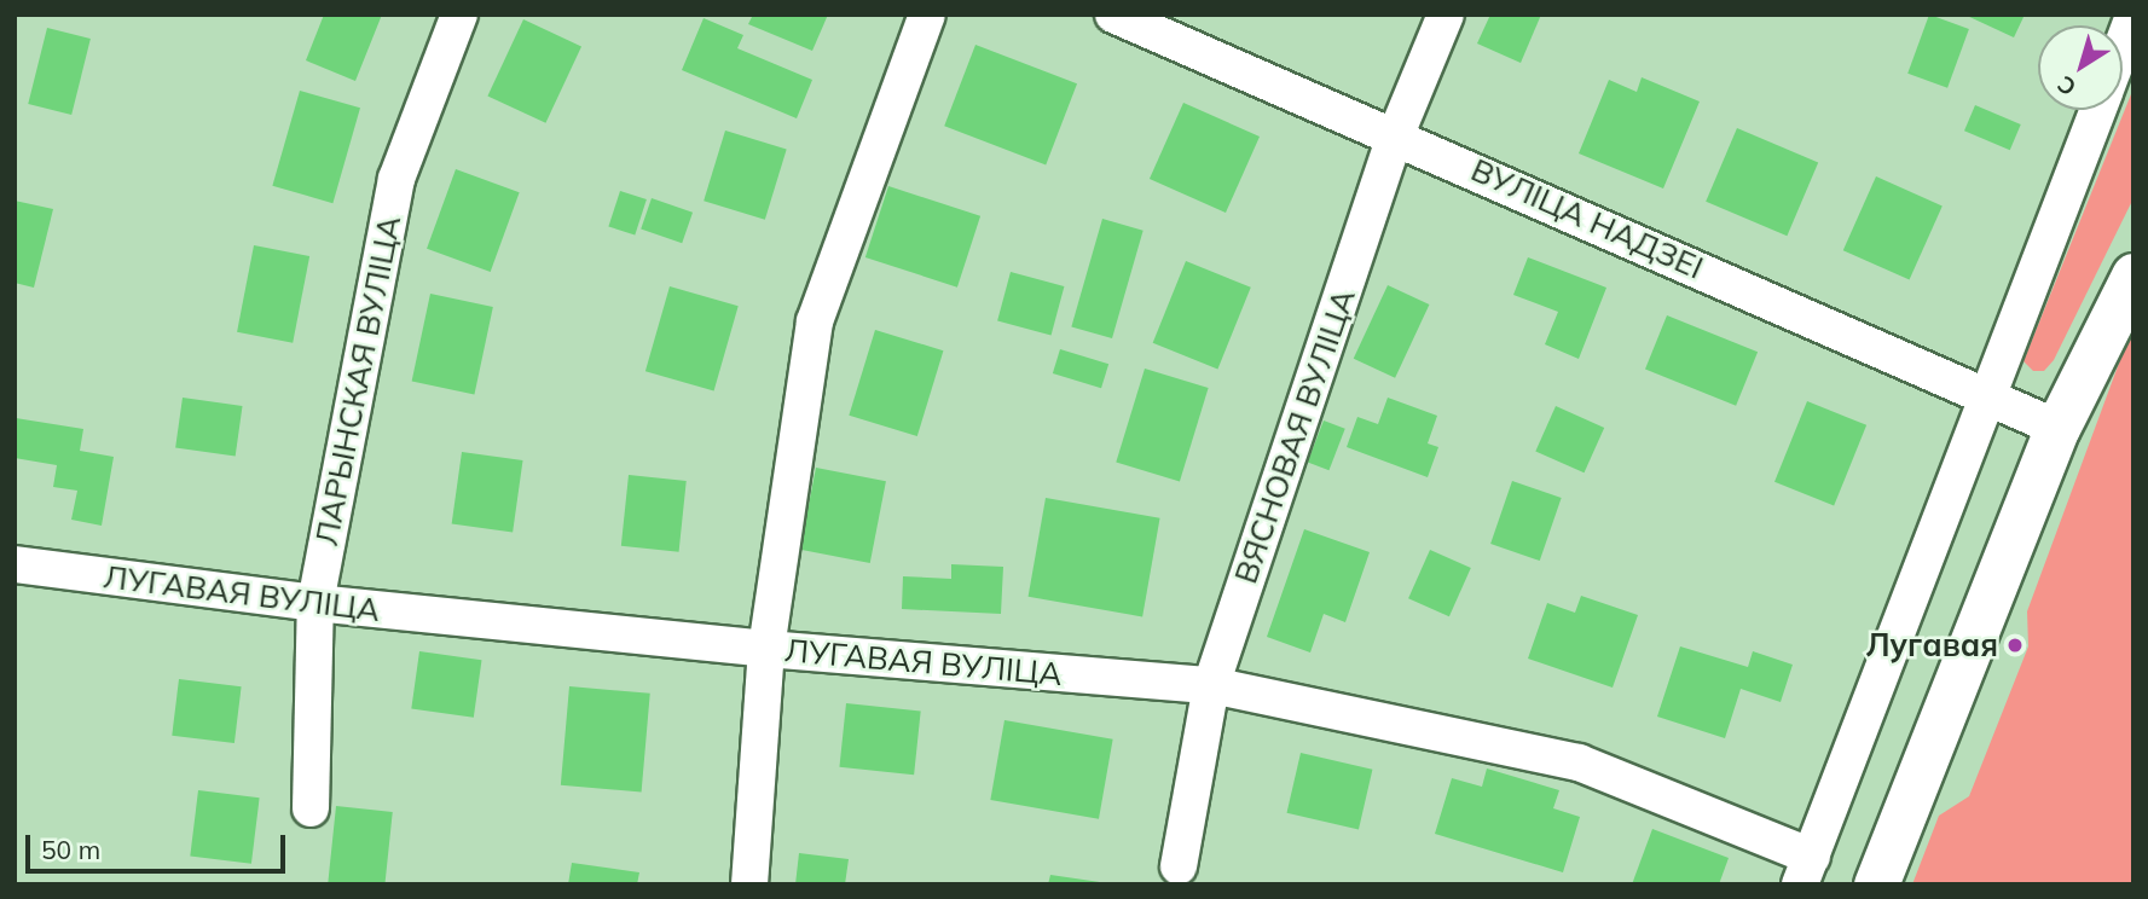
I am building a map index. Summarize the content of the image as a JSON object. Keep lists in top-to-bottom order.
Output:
{
  "streets": {
    "street": [
      "ВУЛІЦА НАДЗЕІ",
      "ЛАРЫНСКАЯ ВУЛІЦА",
      "ВЯСНОВАЯ ВУЛІЦА",
      "ЛУГАВАЯ ВУЛІЦА"
    ]
  },
  "crossings": [
    ["ВУЛІЦА НАДЗЕІ", "ВЯСНОВАЯ ВУЛІЦА"],
    ["ЛАРЫНСКАЯ ВУЛІЦА", "ЛУГАВАЯ ВУЛІЦА"],
    ["ВЯСНОВАЯ ВУЛІЦА", "ЛУГАВАЯ ВУЛІЦА"]
  ],
  "places": ["Лугавая"],
  "scale_bar": "50 m",
  "north": "bottom left"
}
